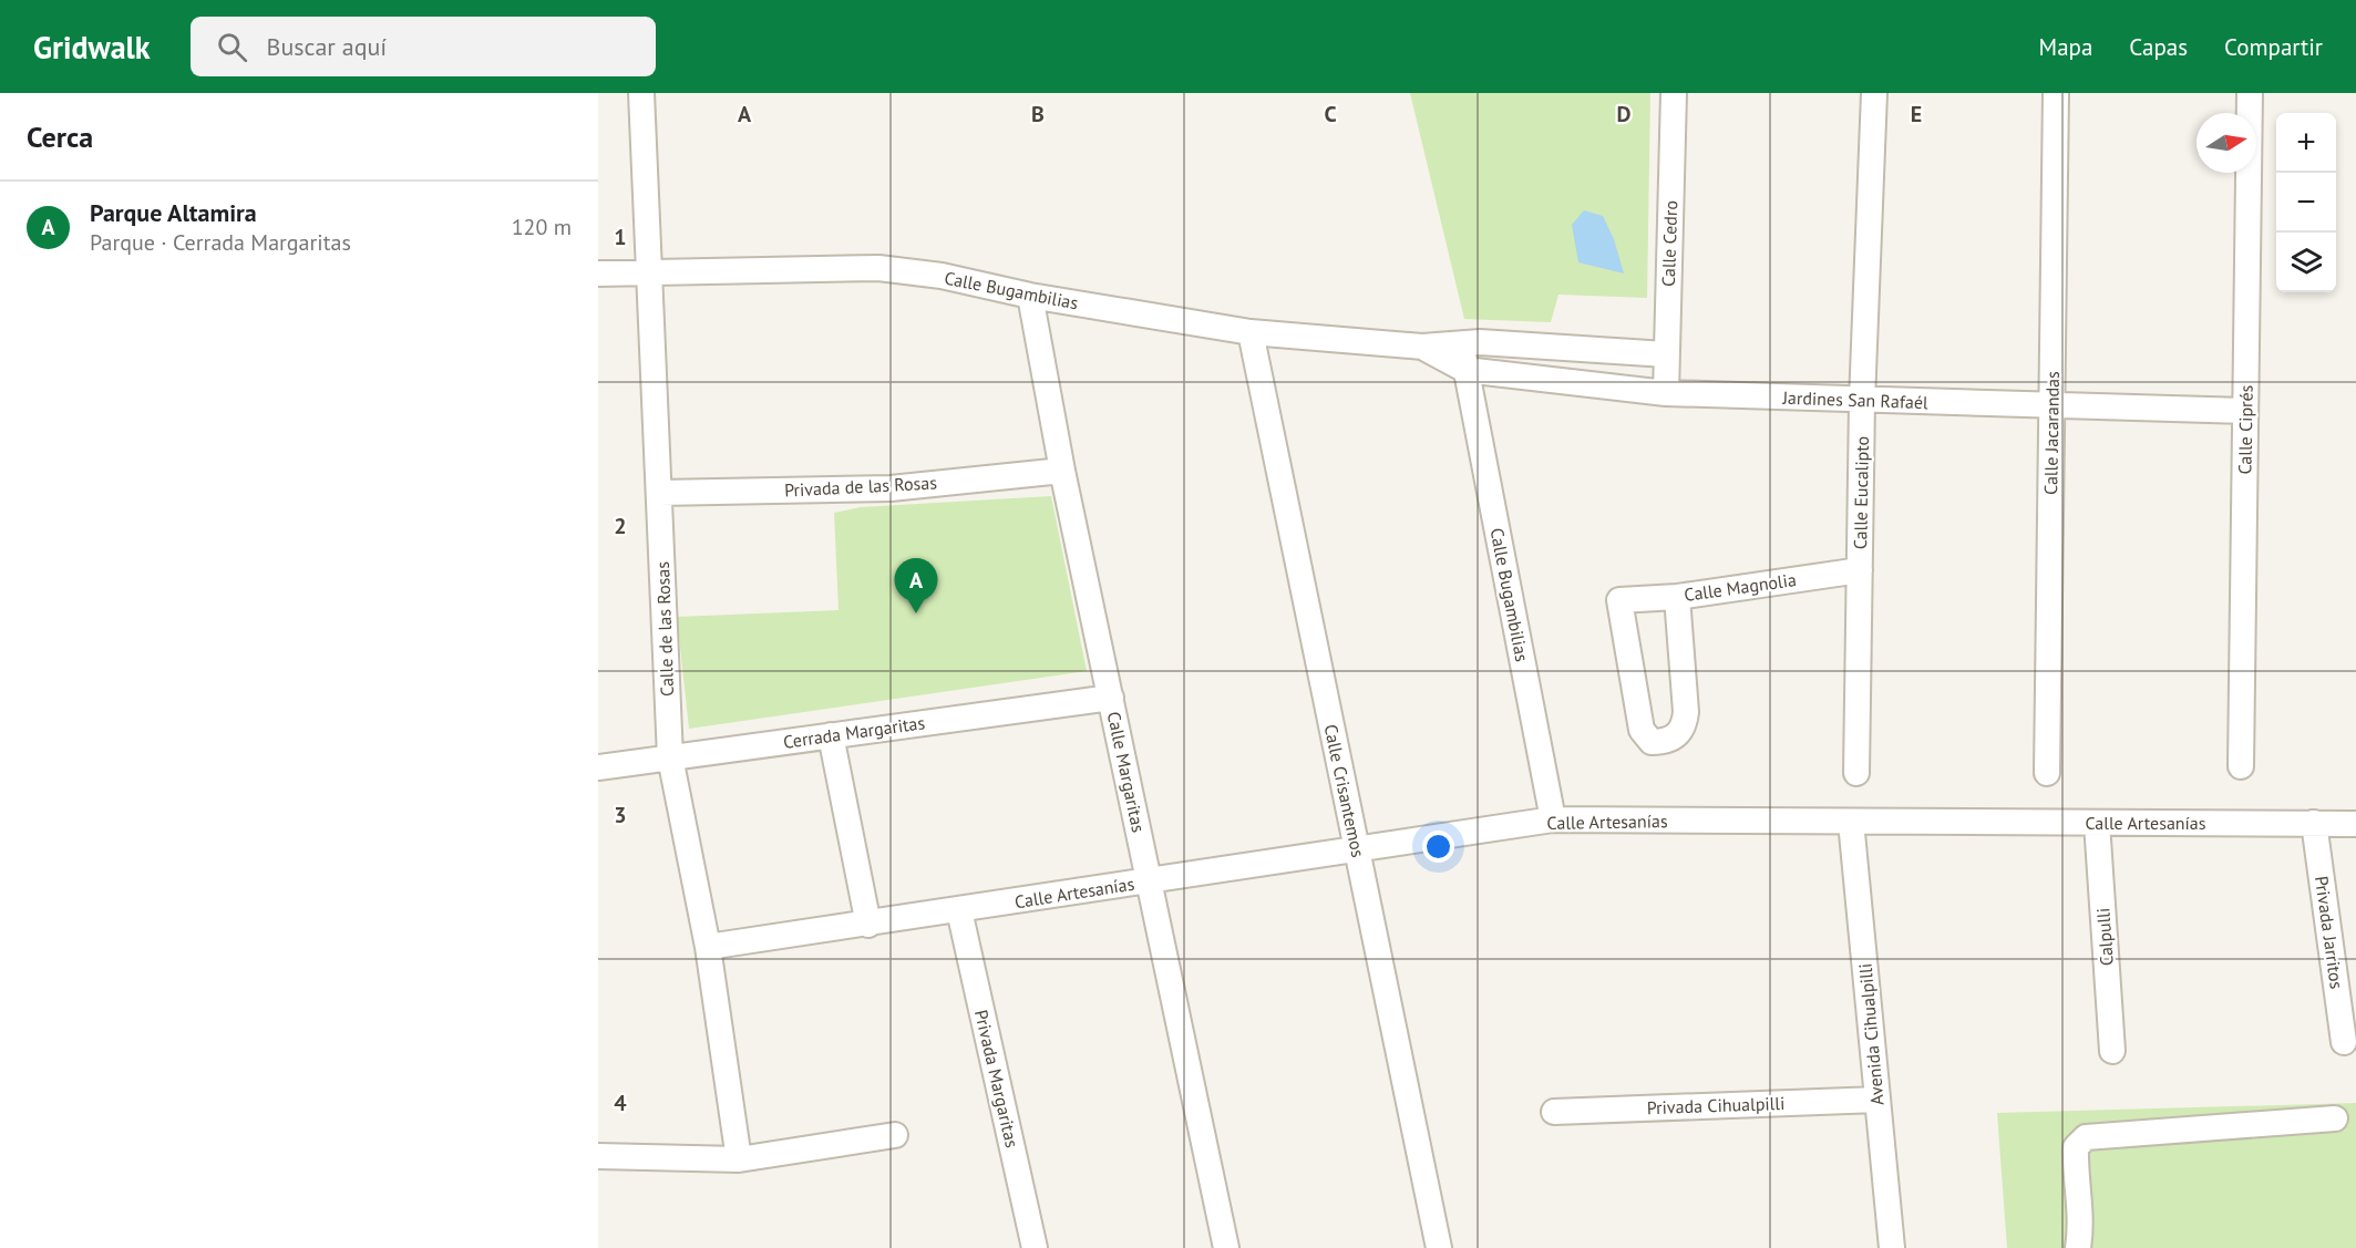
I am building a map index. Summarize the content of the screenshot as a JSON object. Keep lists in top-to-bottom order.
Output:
{
  "streets": {
    "street": [
      "Calle Cedro",
      "Calle Bugambilias",
      "Jardines San Rafaél",
      "Calle Ciprés",
      "Calle Jacarandas",
      "Privada de las Rosas",
      "Calle Eucalipto",
      "Calle Magnolia",
      "Calle de las Rosas",
      "Cerrada Margaritas",
      "Calle Margaritas",
      "Calle Crisantemos",
      "Calle Artesanías",
      "Privada Jarritos",
      "Calpulli",
      "Avenida Cihualpilli",
      "Privada Margaritas",
      "Privada Cihualpilli"
    ]
  },
  "crossings": [
    ["Calle Cedro", "Jardines San Rafaél"],
    ["Calle Bugambilias", "Jardines San Rafaél"],
    ["Calle Bugambilias", "Calle de las Rosas"],
    ["Calle Bugambilias", "Calle Margaritas"],
    ["Calle Bugambilias", "Calle Crisantemos"],
    ["Calle Bugambilias", "Calle Artesanías"],
    ["Jardines San Rafaél", "Calle Ciprés"],
    ["Jardines San Rafaél", "Calle Jacarandas"],
    ["Jardines San Rafaél", "Calle Eucalipto"],
    ["Privada de las Rosas", "Calle de las Rosas"],
    ["Privada de las Rosas", "Calle Margaritas"],
    ["Calle Eucalipto", "Calle Magnolia"],
    ["Calle de las Rosas", "Cerrada Margaritas"],
    ["Calle de las Rosas", "Calle Artesanías"],
    ["Cerrada Margaritas", "Calle Margaritas"],
    ["Calle Margaritas", "Calle Artesanías"],
    ["Calle Crisantemos", "Calle Artesanías"],
    ["Calle Artesanías", "Privada Jarritos"],
    ["Calle Artesanías", "Calpulli"],
    ["Calle Artesanías", "Avenida Cihualpilli"],
    ["Calle Artesanías", "Privada Margaritas"],
    ["Avenida Cihualpilli", "Privada Cihualpilli"]
  ],
  "north": "right",
  "page": {
    "header": "Gridwalk",
    "search": "Buscar aquí",
    "nav": ["Mapa", "Capas", "Compartir"],
    "heading": "Cerca",
    "map_buttons": ["+", "−"],
    "list": [
      {
        "mark": "A",
        "name": "Parque Altamira",
        "note": "Parque · Cerrada Margaritas",
        "value": "120 m"
      }
    ],
    "pins": "A"
  },
  "grid": {
    "columns": [
      "A",
      "B",
      "C",
      "D",
      "E"
    ],
    "rows": [
      "1",
      "2",
      "3",
      "4"
    ]
  }
}
